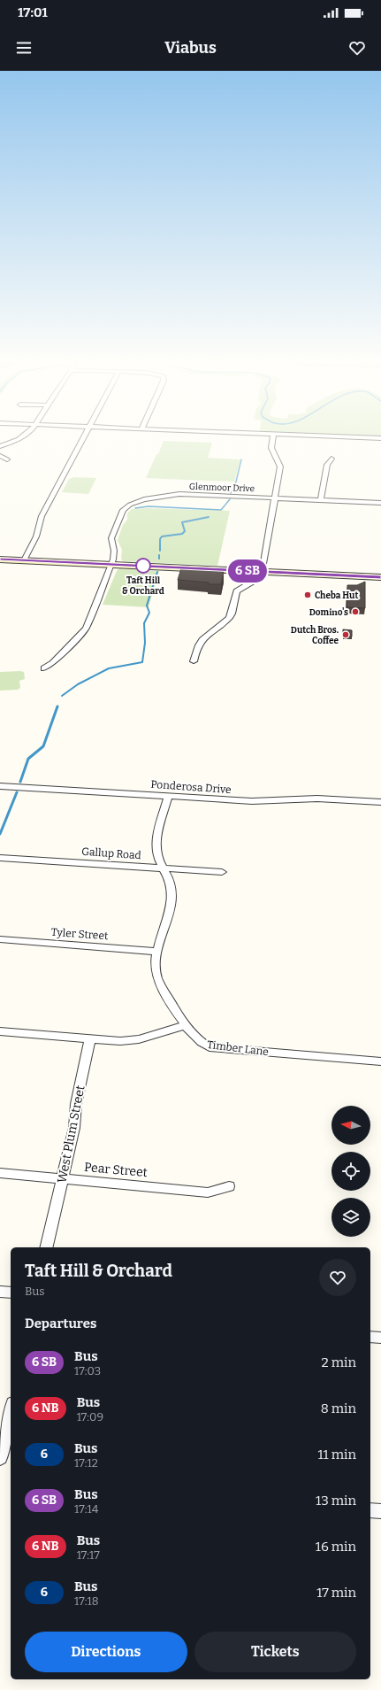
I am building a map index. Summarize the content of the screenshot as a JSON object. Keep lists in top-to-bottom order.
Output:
{
  "streets": {
    "street": [
      "Glenmoor Drive",
      "Ponderosa Drive",
      "Gallup Road",
      "Tyler Street",
      "Timber Lane",
      "West Plum Street",
      "Pear Street"
    ]
  },
  "crossings": [
    ["West Plum Street", "Pear Street"]
  ],
  "places": [
    "Taft Hill & Orchard",
    "Cheba Hut",
    "Domino's",
    "Dutch Bros. Coffee"
  ],
  "north": "left",
  "page": {
    "status": "17:01",
    "header": "Viabus",
    "on_map": "6 SB",
    "heading": [
      ["Taft Hill & Orchard", "Bus"],
      "Departures"
    ],
    "list": [
      {
        "mark": "6 SB",
        "name": "Bus",
        "note": "17:03",
        "value": "2 min"
      },
      {
        "mark": "6 NB",
        "name": "Bus",
        "note": "17:09",
        "value": "8 min"
      },
      {
        "mark": "6",
        "name": "Bus",
        "note": "17:12",
        "value": "11 min"
      },
      {
        "mark": "6 SB",
        "name": "Bus",
        "note": "17:14",
        "value": "13 min"
      },
      {
        "mark": "6 NB",
        "name": "Bus",
        "note": "17:17",
        "value": "16 min"
      },
      {
        "mark": "6",
        "name": "Bus",
        "note": "17:18",
        "value": "17 min"
      }
    ],
    "buttons": ["Directions", "Tickets"]
  }
}
